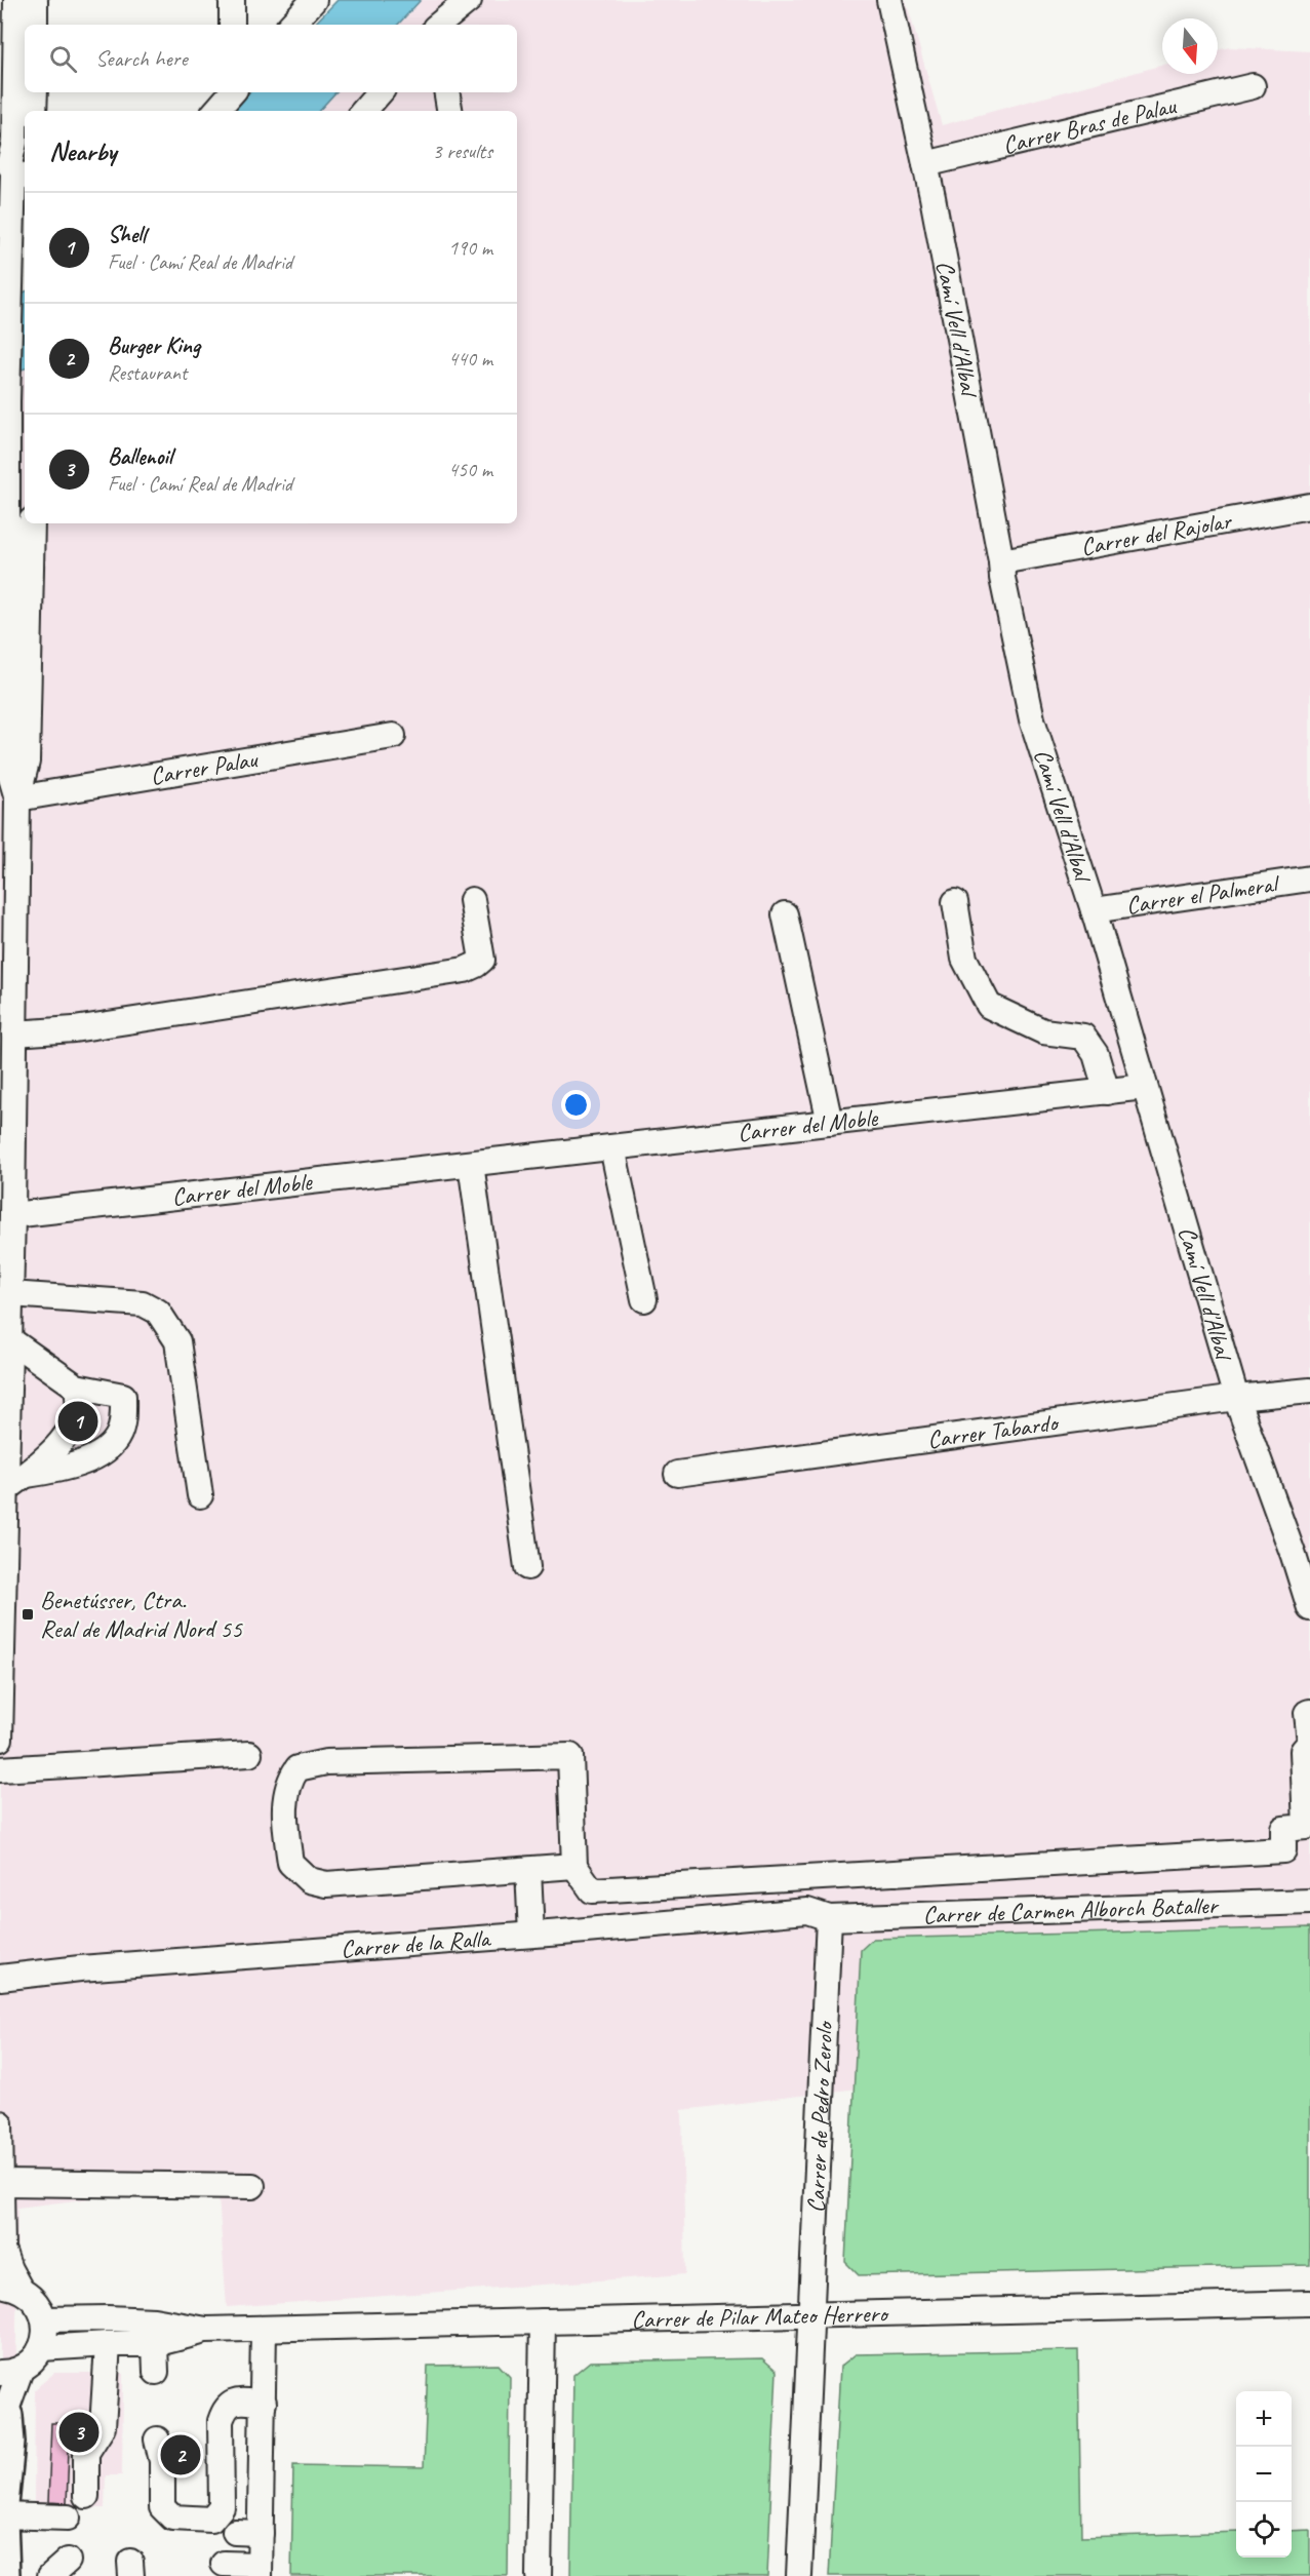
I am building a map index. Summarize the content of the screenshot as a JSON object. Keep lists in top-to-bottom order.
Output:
{
  "streets": {
    "street": [
      "Carrer Bras de Palau",
      "Camí Vell d'Albal",
      "Carrer del Rajolar",
      "Carrer Palau",
      "Carrer el Palmeral",
      "Carrer del Moble",
      "Carrer Tabardo",
      "Carrer de Carmen Alborch Bataller",
      "Carrer de la Ralla",
      "Carrer de Pedro Zerolo",
      "Carrer de Pilar Mateo Herrero"
    ]
  },
  "crossings": [
    ["Carrer Bras de Palau", "Camí Vell d'Albal"],
    ["Camí Vell d'Albal", "Carrer del Rajolar"],
    ["Camí Vell d'Albal", "Carrer el Palmeral"],
    ["Camí Vell d'Albal", "Carrer del Moble"],
    ["Camí Vell d'Albal", "Carrer Tabardo"],
    ["Carrer de Carmen Alborch Bataller", "Carrer de la Ralla"],
    ["Carrer de Carmen Alborch Bataller", "Carrer de Pedro Zerolo"],
    ["Carrer de la Ralla", "Carrer de Pedro Zerolo"],
    ["Carrer de Pedro Zerolo", "Carrer de Pilar Mateo Herrero"]
  ],
  "places": {
    "transit": ["Benetússer, Ctra. Real de Madrid Nord 55"]
  },
  "north": "bottom",
  "page": {
    "search": "Search here",
    "heading": ["Nearby", "3 results"],
    "list": [
      {
        "mark": "1",
        "name": "Shell",
        "note": "Fuel · Camí Real de Madrid",
        "value": "190 m"
      },
      {
        "mark": "2",
        "name": "Burger King",
        "note": "Restaurant",
        "value": "440 m"
      },
      {
        "mark": "3",
        "name": "Ballenoil",
        "note": "Fuel · Camí Real de Madrid",
        "value": "450 m"
      }
    ],
    "pins": ["1", "3", "2"],
    "map_buttons": ["+", "−"]
  }
}
